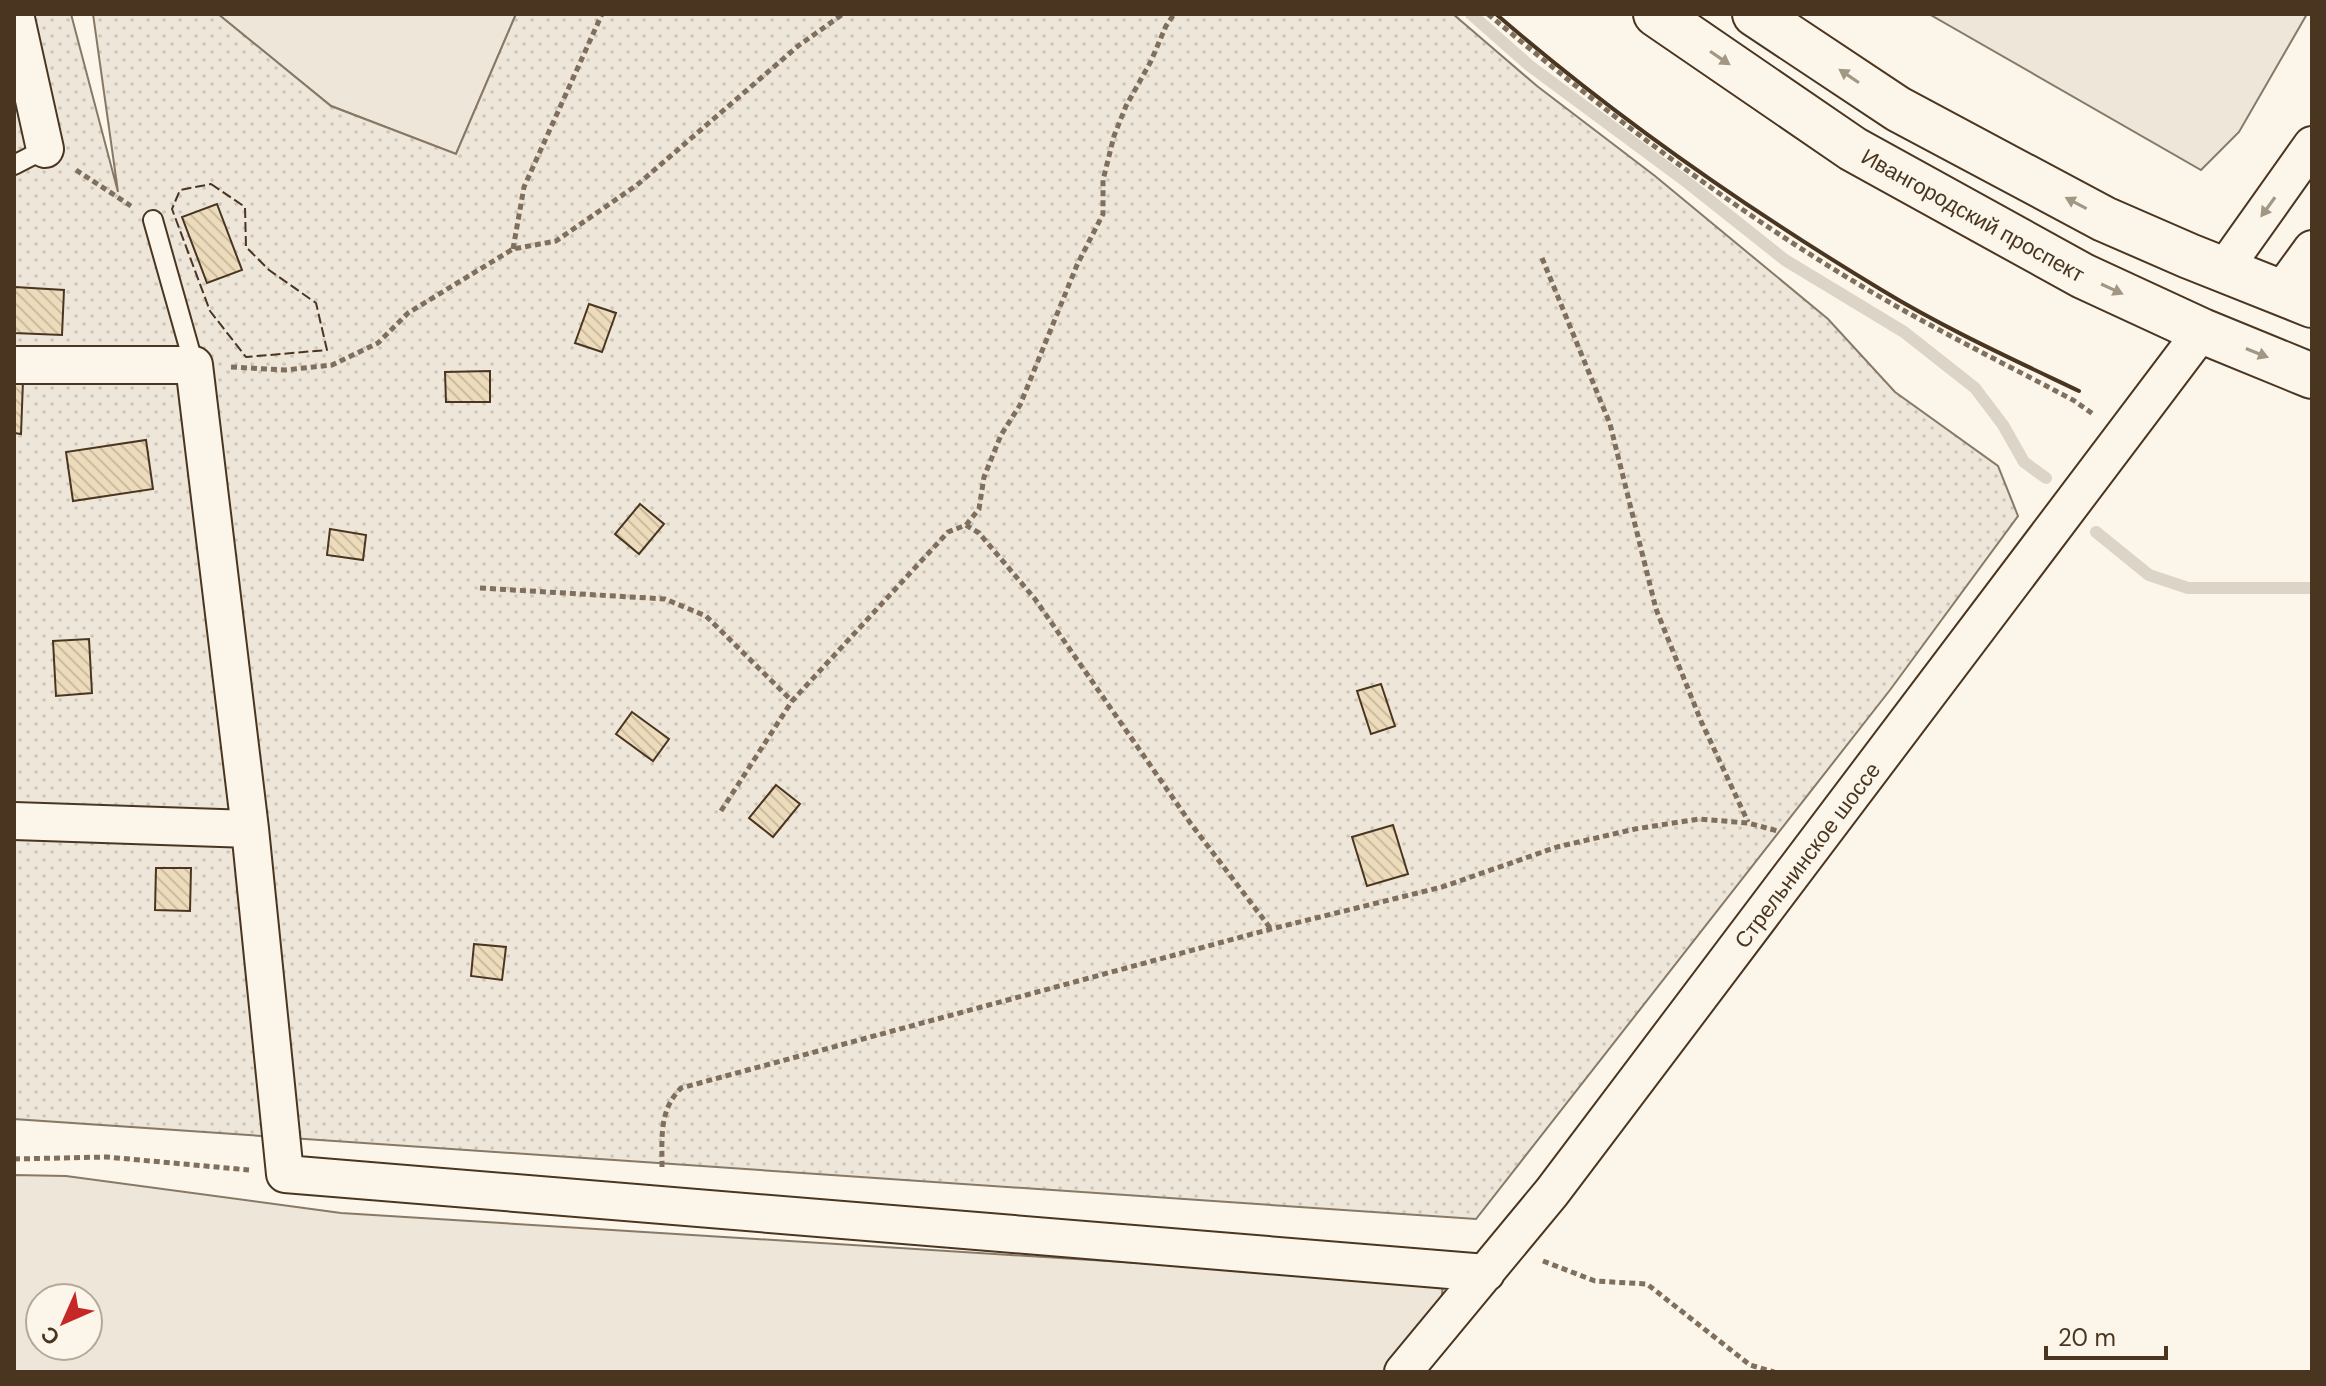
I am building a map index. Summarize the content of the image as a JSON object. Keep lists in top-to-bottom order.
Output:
{
  "streets": {
    "highway": ["Ивангородский проспект", "Стрельнинское шоссе"]
  },
  "crossings": [
    ["Ивангородский проспект", "Стрельнинское шоссе"]
  ],
  "scale_bar": "20 m",
  "north": "bottom left"
}
